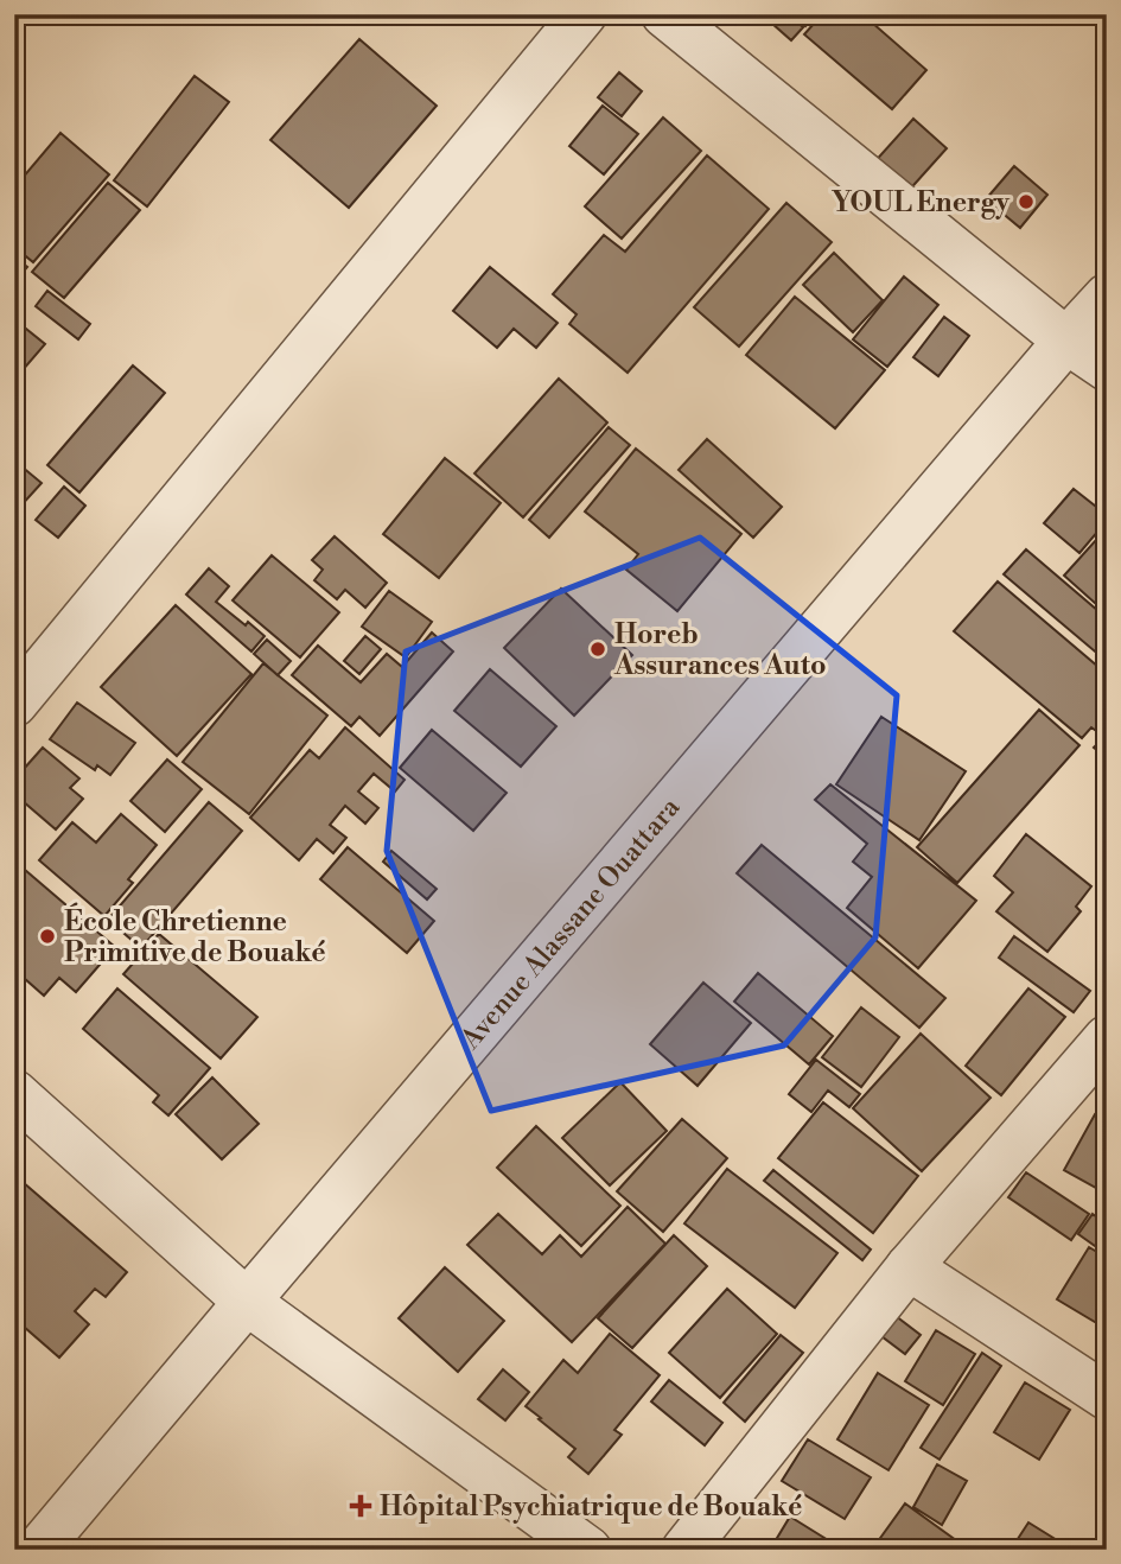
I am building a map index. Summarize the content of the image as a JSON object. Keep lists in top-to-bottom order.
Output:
{
  "streets": {
    "street": ["Avenue Alassane Ouattara"]
  },
  "places": {
    "other": ["YOUL Energy", "Horeb Assurances Auto", "École Chretienne Primitive de Bouaké"],
    "health": ["Hôpital Psychiatrique de Bouaké"]
  }
}
